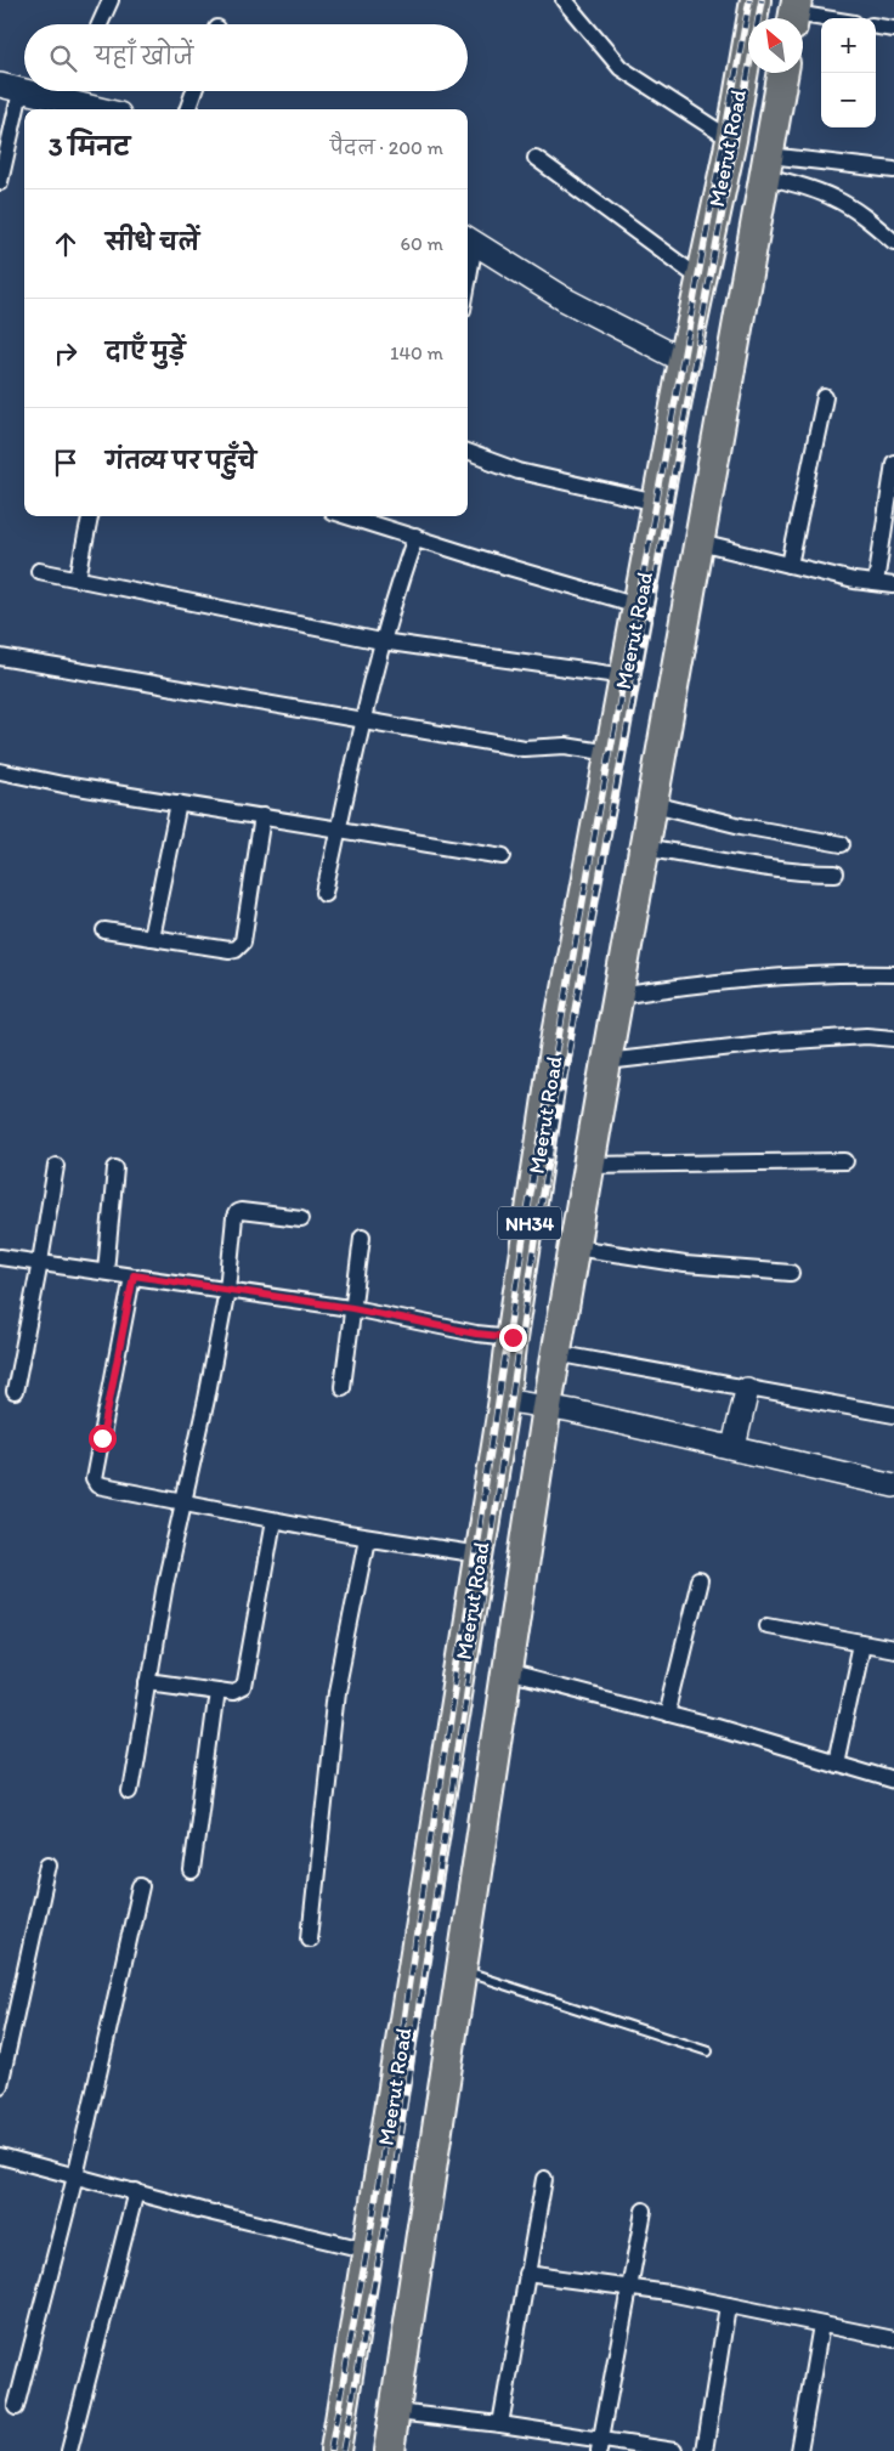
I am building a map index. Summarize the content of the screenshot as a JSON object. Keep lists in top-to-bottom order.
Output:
{
  "streets": {
    "highway": ["Meerut Road", "NH34"]
  },
  "north": "top left",
  "page": {
    "map_buttons": ["+", "−"],
    "search": "यहाँ खोजें",
    "heading": ["3 मिनट", "पैदल · 200 m"],
    "list": [
      ["सीधे चलें", "60 m"],
      ["दाएँ मुड़ें", "140 m"],
      "गंतव्य पर पहुँचे"
    ]
  }
}
